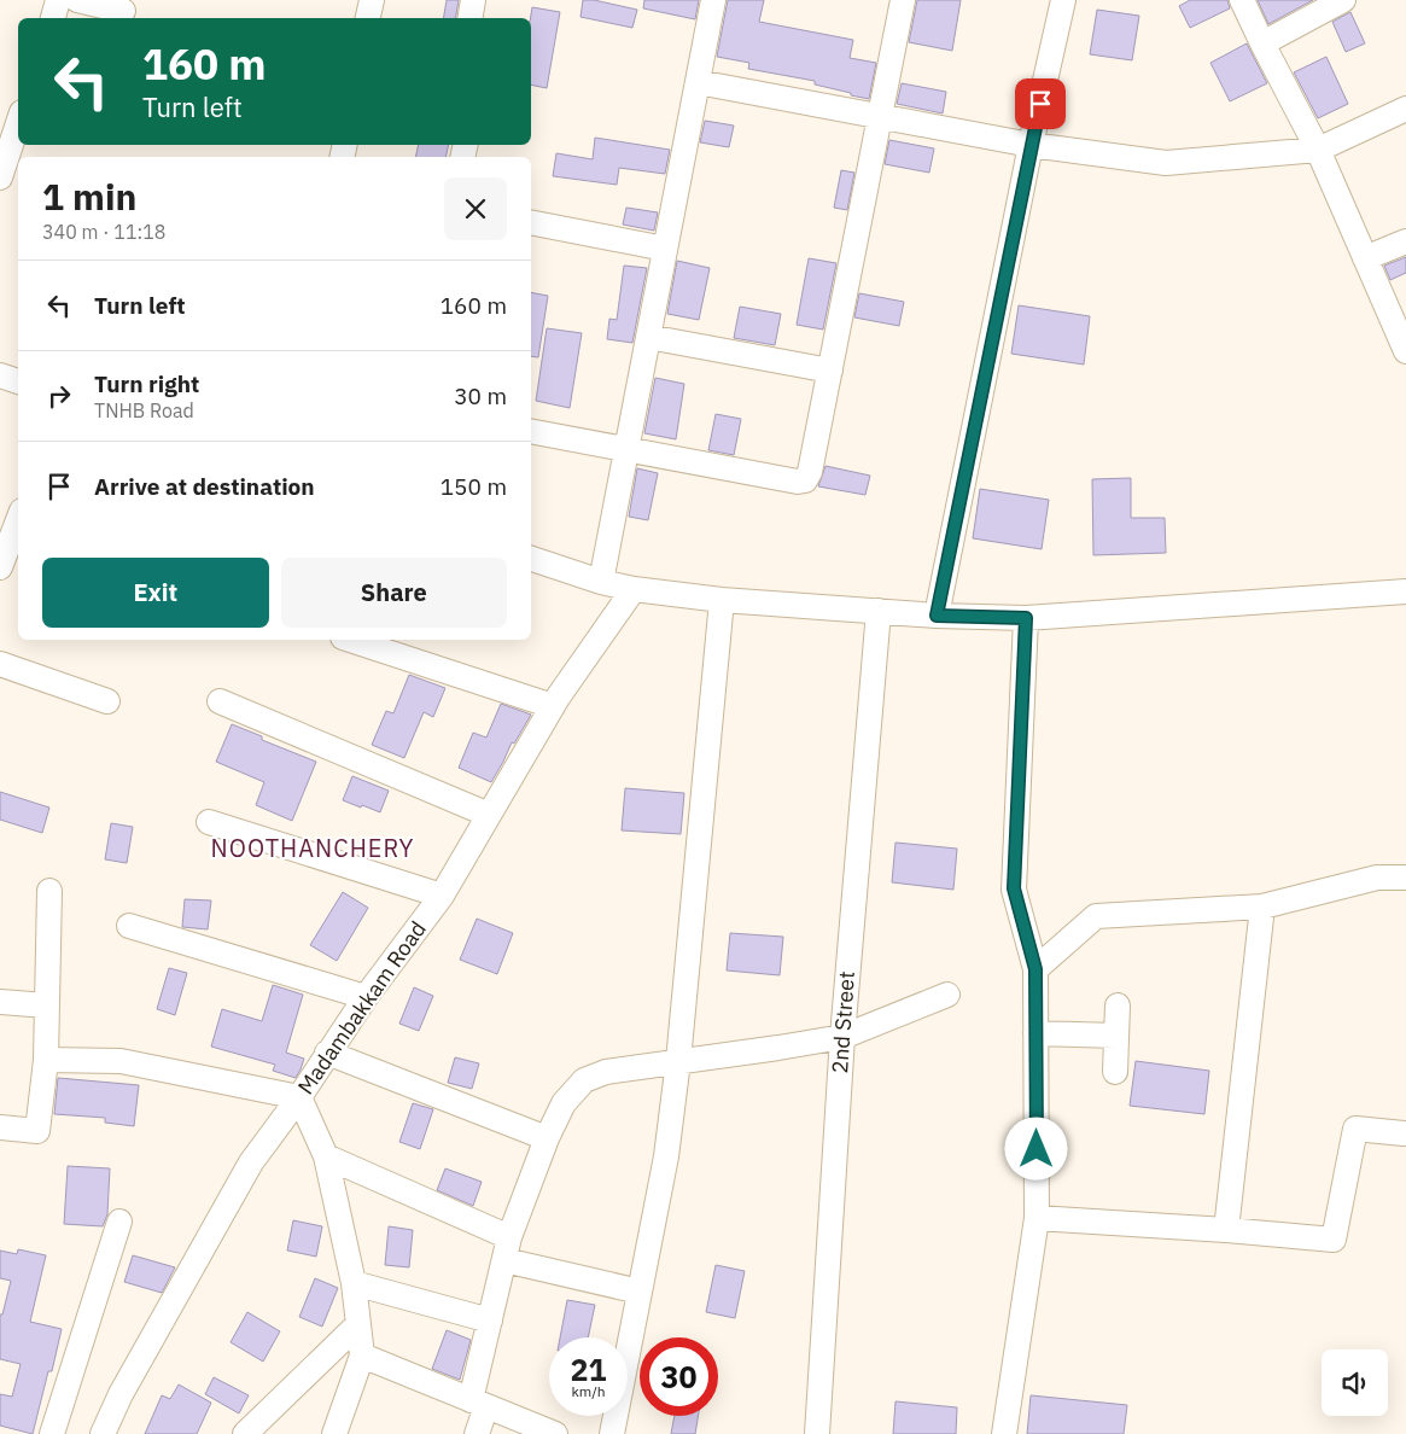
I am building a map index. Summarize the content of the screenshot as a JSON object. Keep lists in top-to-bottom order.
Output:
{
  "streets": {
    "street": ["Madambakkam Road", "2nd Street"]
  },
  "districts": ["NOOTHANCHERY"],
  "page": {
    "turn": ["160 m", "Turn left"],
    "heading": ["1 min", "340 m · 11:18"],
    "list": [
      {
        "name": "Turn left",
        "value": "160 m"
      },
      {
        "name": "Turn right",
        "note": "TNHB Road",
        "value": "30 m"
      },
      {
        "name": "Arrive at destination",
        "value": "150 m"
      }
    ],
    "buttons": ["Exit", "Share"],
    "speed": "21 km/h",
    "limit": "30"
  }
}
